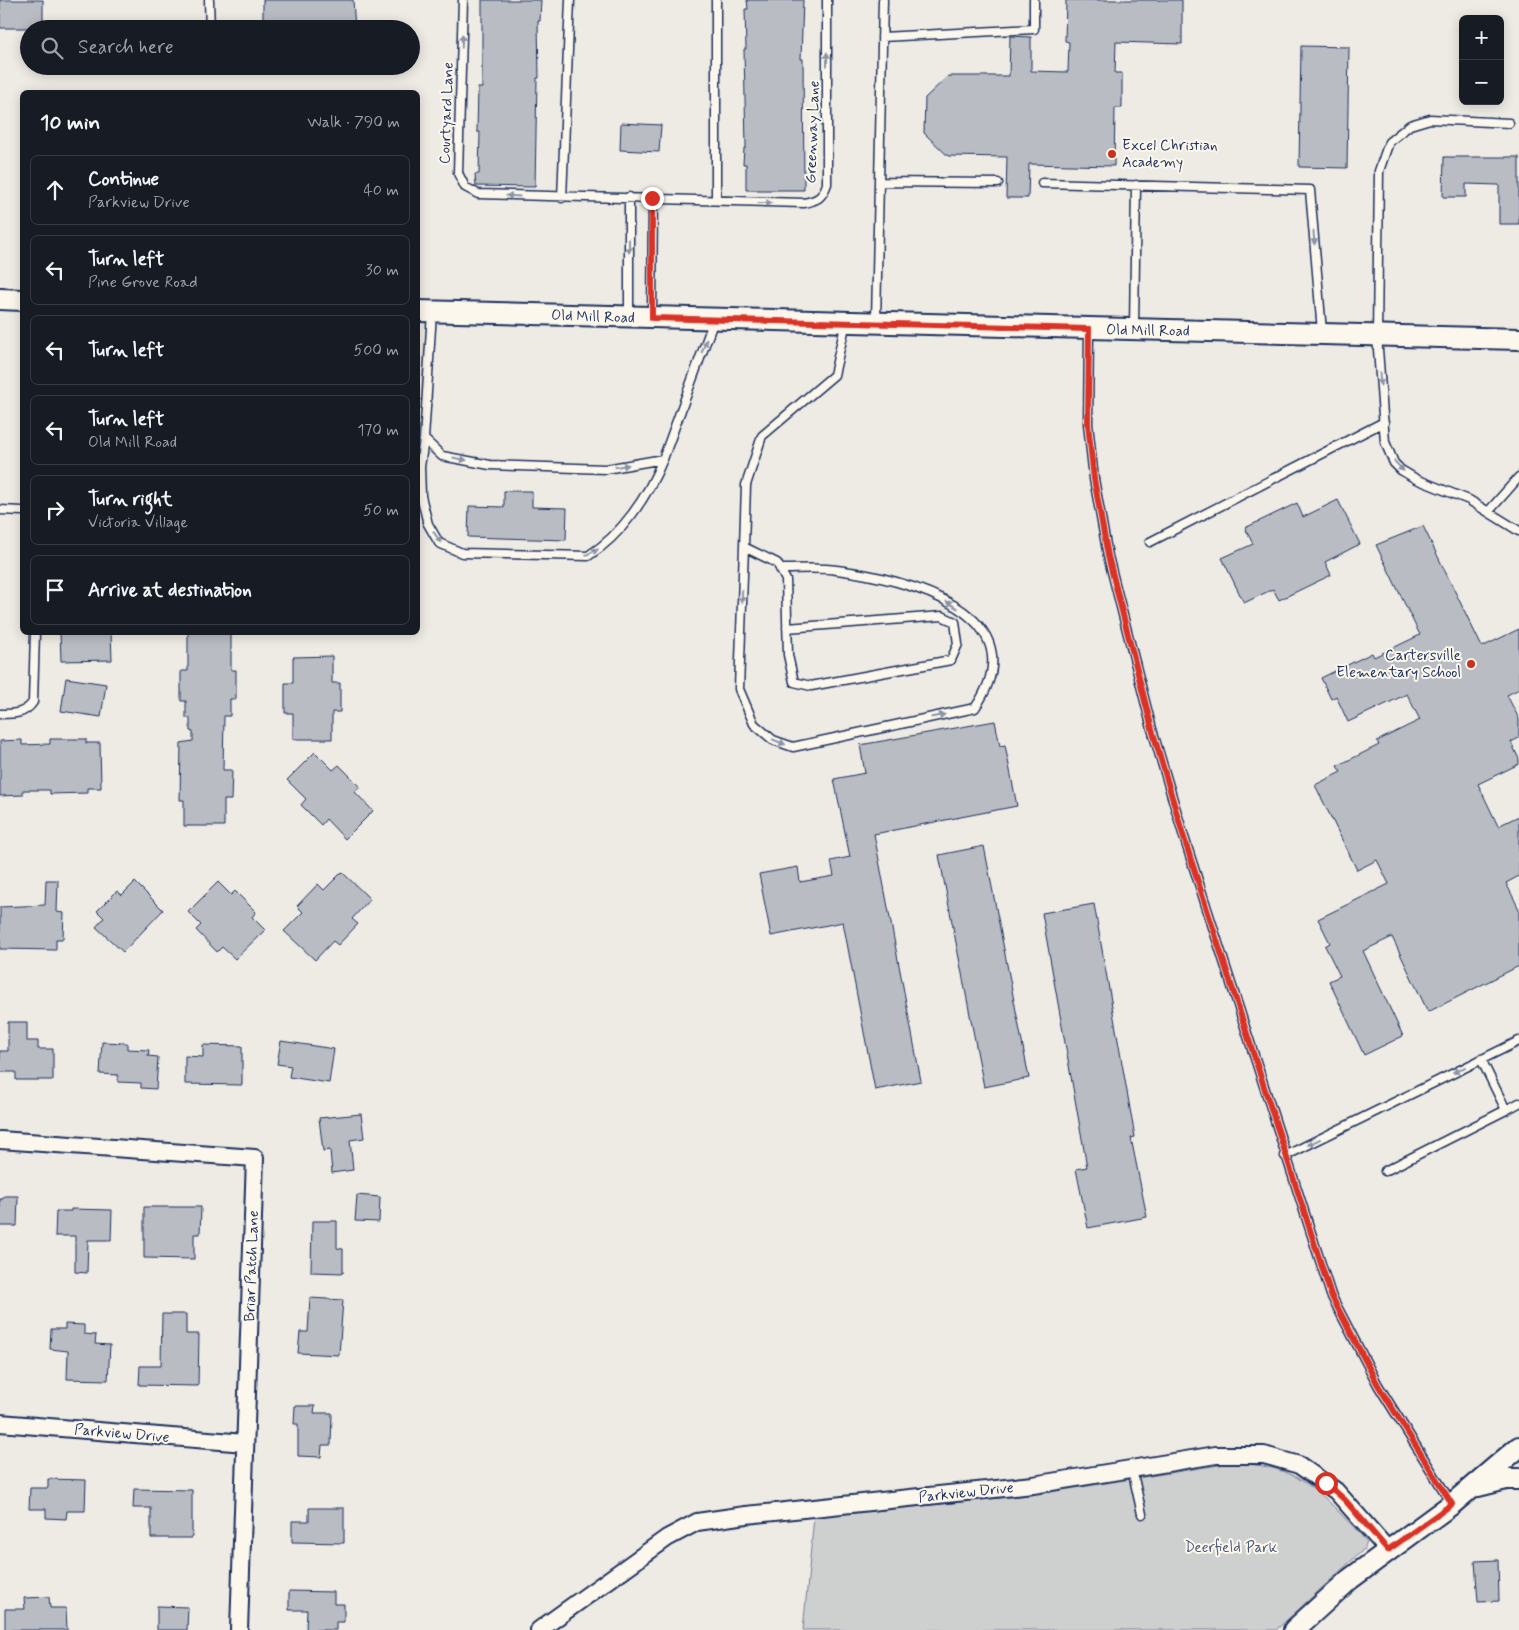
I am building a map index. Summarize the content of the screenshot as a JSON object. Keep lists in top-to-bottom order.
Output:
{
  "streets": {
    "street": ["Old Mill Road", "Briar Patch Lane", "Parkview Drive"],
    "lane": ["Courtyard Lane", "Greenway Lane"]
  },
  "crossings": [
    ["Courtyard Lane", "Greenway Lane"],
    ["Briar Patch Lane", "Parkview Drive"]
  ],
  "parks": ["Deerfield Park"],
  "places": ["Excel Christian Academy", "Cartersville Elementary School"],
  "page": {
    "map_buttons": ["+", "−"],
    "search": "Search here",
    "heading": ["10 min", "Walk · 790 m"],
    "list": [
      ["Continue", "Parkview Drive", "40 m"],
      ["Turn left", "Pine Grove Road", "30 m"],
      ["Turn left", "500 m"],
      ["Turn left", "Old Mill Road", "170 m"],
      ["Turn right", "Victoria Village", "50 m"],
      "Arrive at destination"
    ]
  }
}
